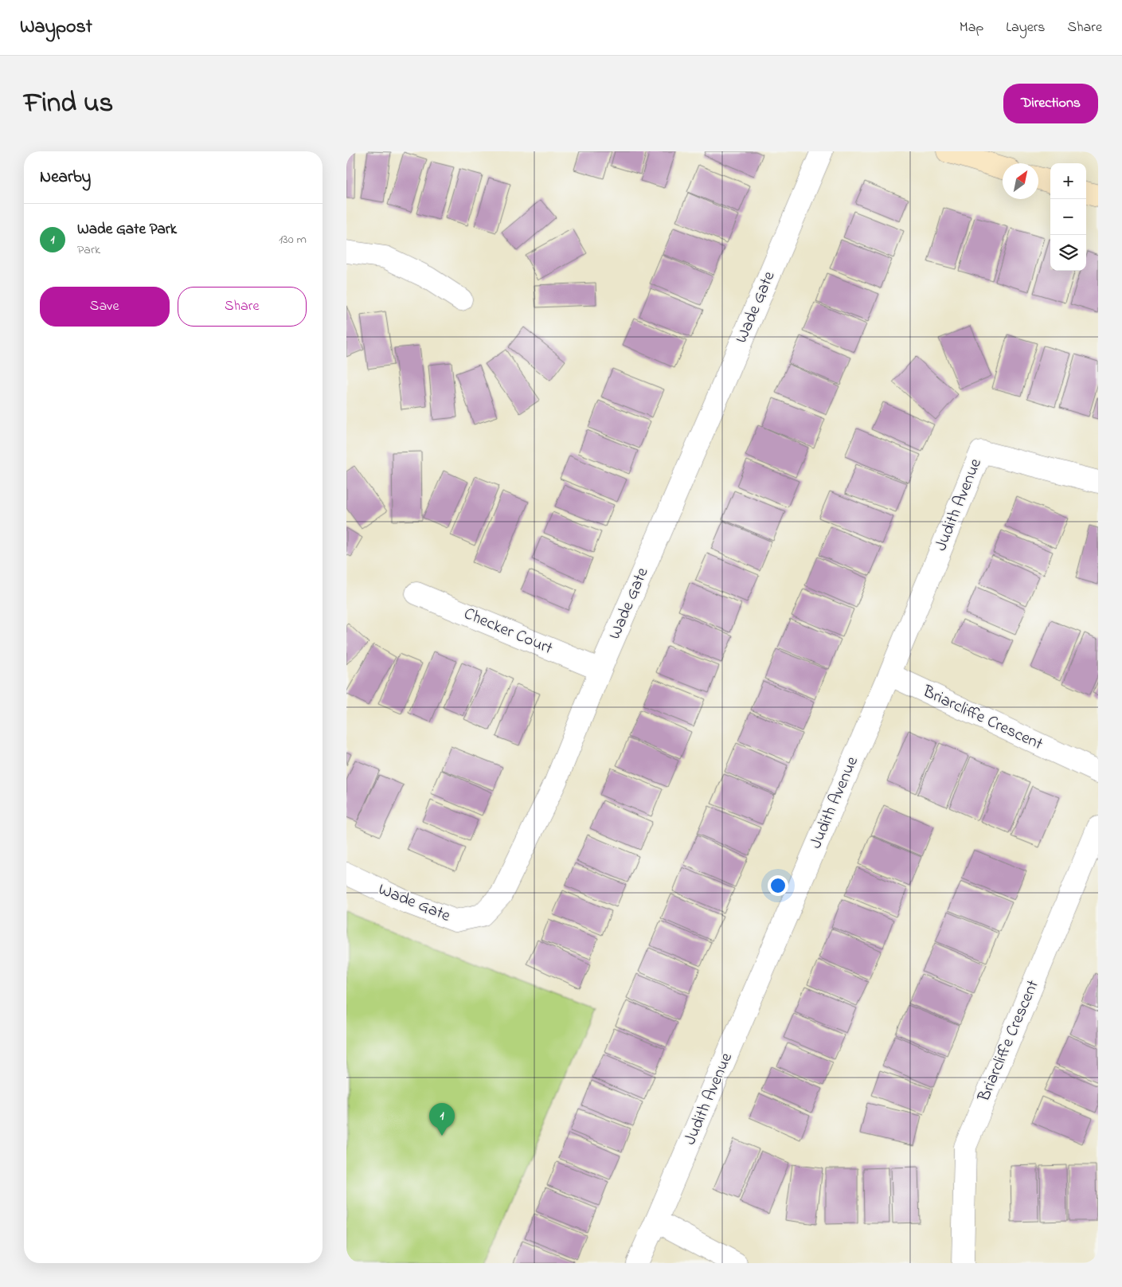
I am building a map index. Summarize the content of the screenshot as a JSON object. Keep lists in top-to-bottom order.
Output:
{
  "streets": {
    "street": [
      "Wade Gate",
      "Judith Avenue",
      "Checker Court",
      "Briarcliffe Crescent"
    ]
  },
  "crossings": [
    ["Wade Gate", "Checker Court"],
    ["Judith Avenue", "Briarcliffe Crescent"]
  ],
  "north": "top right",
  "page": {
    "header": "Waypost",
    "nav": ["Map", "Layers", "Share"],
    "title": "Find us",
    "buttons": [
      "Directions",
      ["Save", "Share"]
    ],
    "heading": "Nearby",
    "map_buttons": ["+", "−"],
    "list": [
      {
        "mark": "1",
        "name": "Wade Gate Park",
        "note": "Park",
        "value": "130 m"
      }
    ],
    "pins": "1"
  }
}
